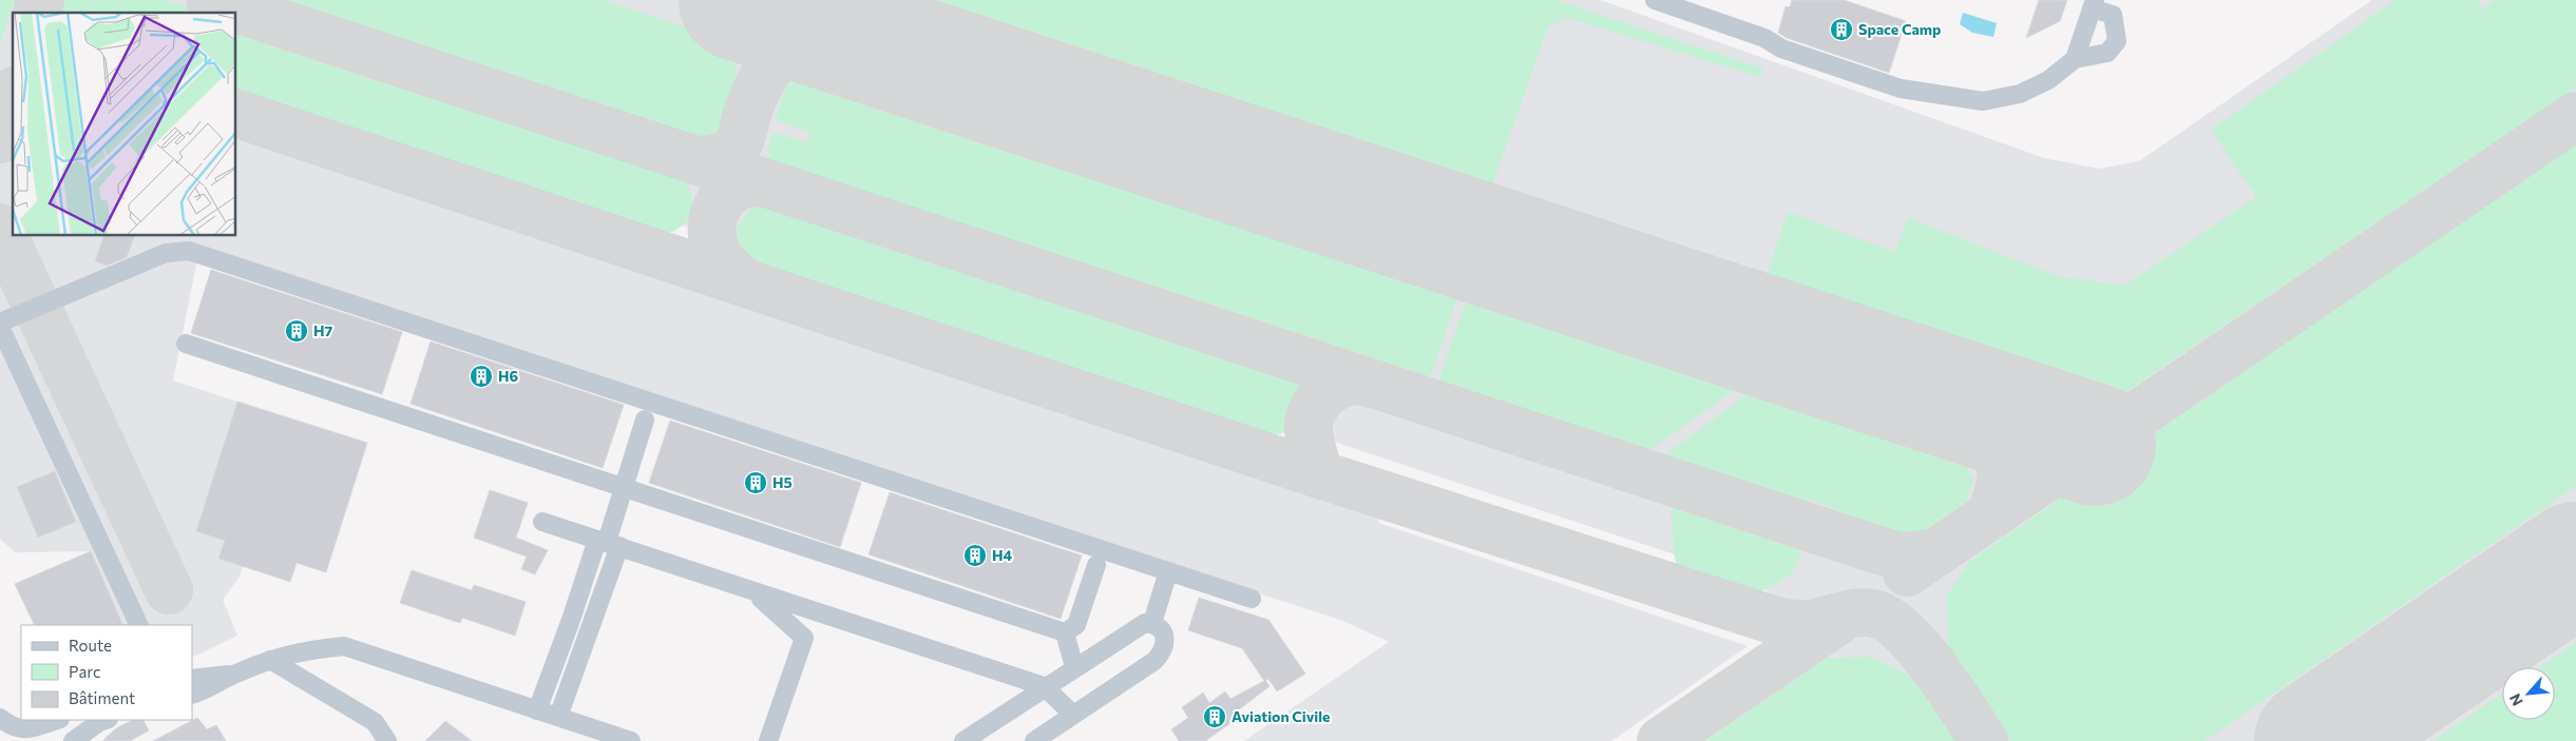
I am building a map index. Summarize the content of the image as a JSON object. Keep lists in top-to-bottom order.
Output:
{
  "places": {
    "building": [
      "Space Camp",
      "H7",
      "H6",
      "H5",
      "H4",
      "Aviation Civile"
    ]
  },
  "legend": ["Route", "Parc", "Bâtiment"],
  "north": "bottom left"
}
